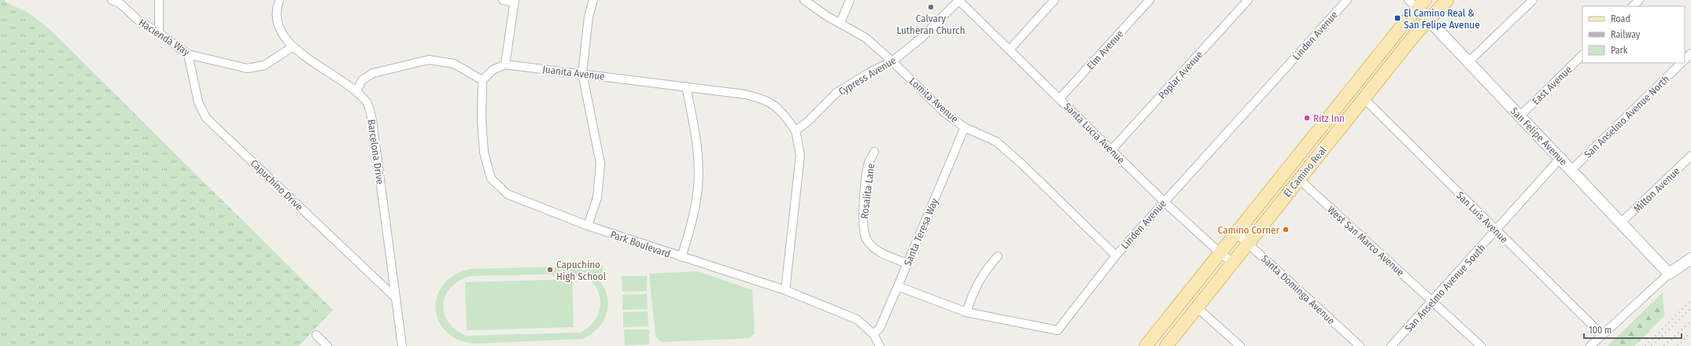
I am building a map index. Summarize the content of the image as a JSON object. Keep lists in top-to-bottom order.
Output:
{
  "streets": {
    "main road": ["El Camino Real"],
    "street": [
      "Linden Avenue",
      "Hacienda Way",
      "Elm Avenue",
      "Juanita Avenue",
      "Poplar Avenue",
      "Cypress Avenue",
      "East Avenue",
      "Lomita Avenue",
      "San Anselmo Avenue North",
      "Santa Lucia Avenue",
      "San Felipe Avenue",
      "Barcelona Drive",
      "Capuchino Drive",
      "Milton Avenue",
      "Rosalita Lane",
      "San Luis Avenue",
      "Santa Teresa Way",
      "West San Marco Avenue",
      "Park Boulevard",
      "San Anselmo Avenue South",
      "Santa Dominga Avenue"
    ]
  },
  "crossings": [
    ["Linden Avenue", "Lomita Avenue"],
    ["Linden Avenue", "Santa Lucia Avenue"],
    ["Linden Avenue", "Santa Teresa Way"],
    ["Hacienda Way", "Barcelona Drive"],
    ["Hacienda Way", "Capuchino Drive"],
    ["Elm Avenue", "Santa Lucia Avenue"],
    ["Juanita Avenue", "Cypress Avenue"],
    ["Poplar Avenue", "Santa Lucia Avenue"],
    ["Cypress Avenue", "Lomita Avenue"],
    ["Cypress Avenue", "Santa Lucia Avenue"],
    ["East Avenue", "San Felipe Avenue"],
    ["Lomita Avenue", "Santa Teresa Way"],
    ["San Anselmo Avenue North", "San Felipe Avenue"],
    ["Santa Lucia Avenue", "El Camino Real"],
    ["San Felipe Avenue", "El Camino Real"],
    ["San Felipe Avenue", "Milton Avenue"],
    ["San Felipe Avenue", "San Anselmo Avenue South"],
    ["Barcelona Drive", "Capuchino Drive"],
    ["El Camino Real", "San Luis Avenue"],
    ["El Camino Real", "West San Marco Avenue"],
    ["El Camino Real", "Santa Dominga Avenue"],
    ["Rosalita Lane", "Santa Teresa Way"],
    ["San Luis Avenue", "San Anselmo Avenue South"],
    ["Santa Teresa Way", "Park Boulevard"],
    ["West San Marco Avenue", "San Anselmo Avenue South"]
  ],
  "places": {
    "other": [
      "Calvary Lutheran Church",
      "Ritz Inn",
      "Camino Corner",
      "Capuchino High School"
    ],
    "transit": ["El Camino Real & San Felipe Avenue"]
  },
  "legend": ["Road", "Railway", "Park"],
  "scale_bar": "100 m"
}
